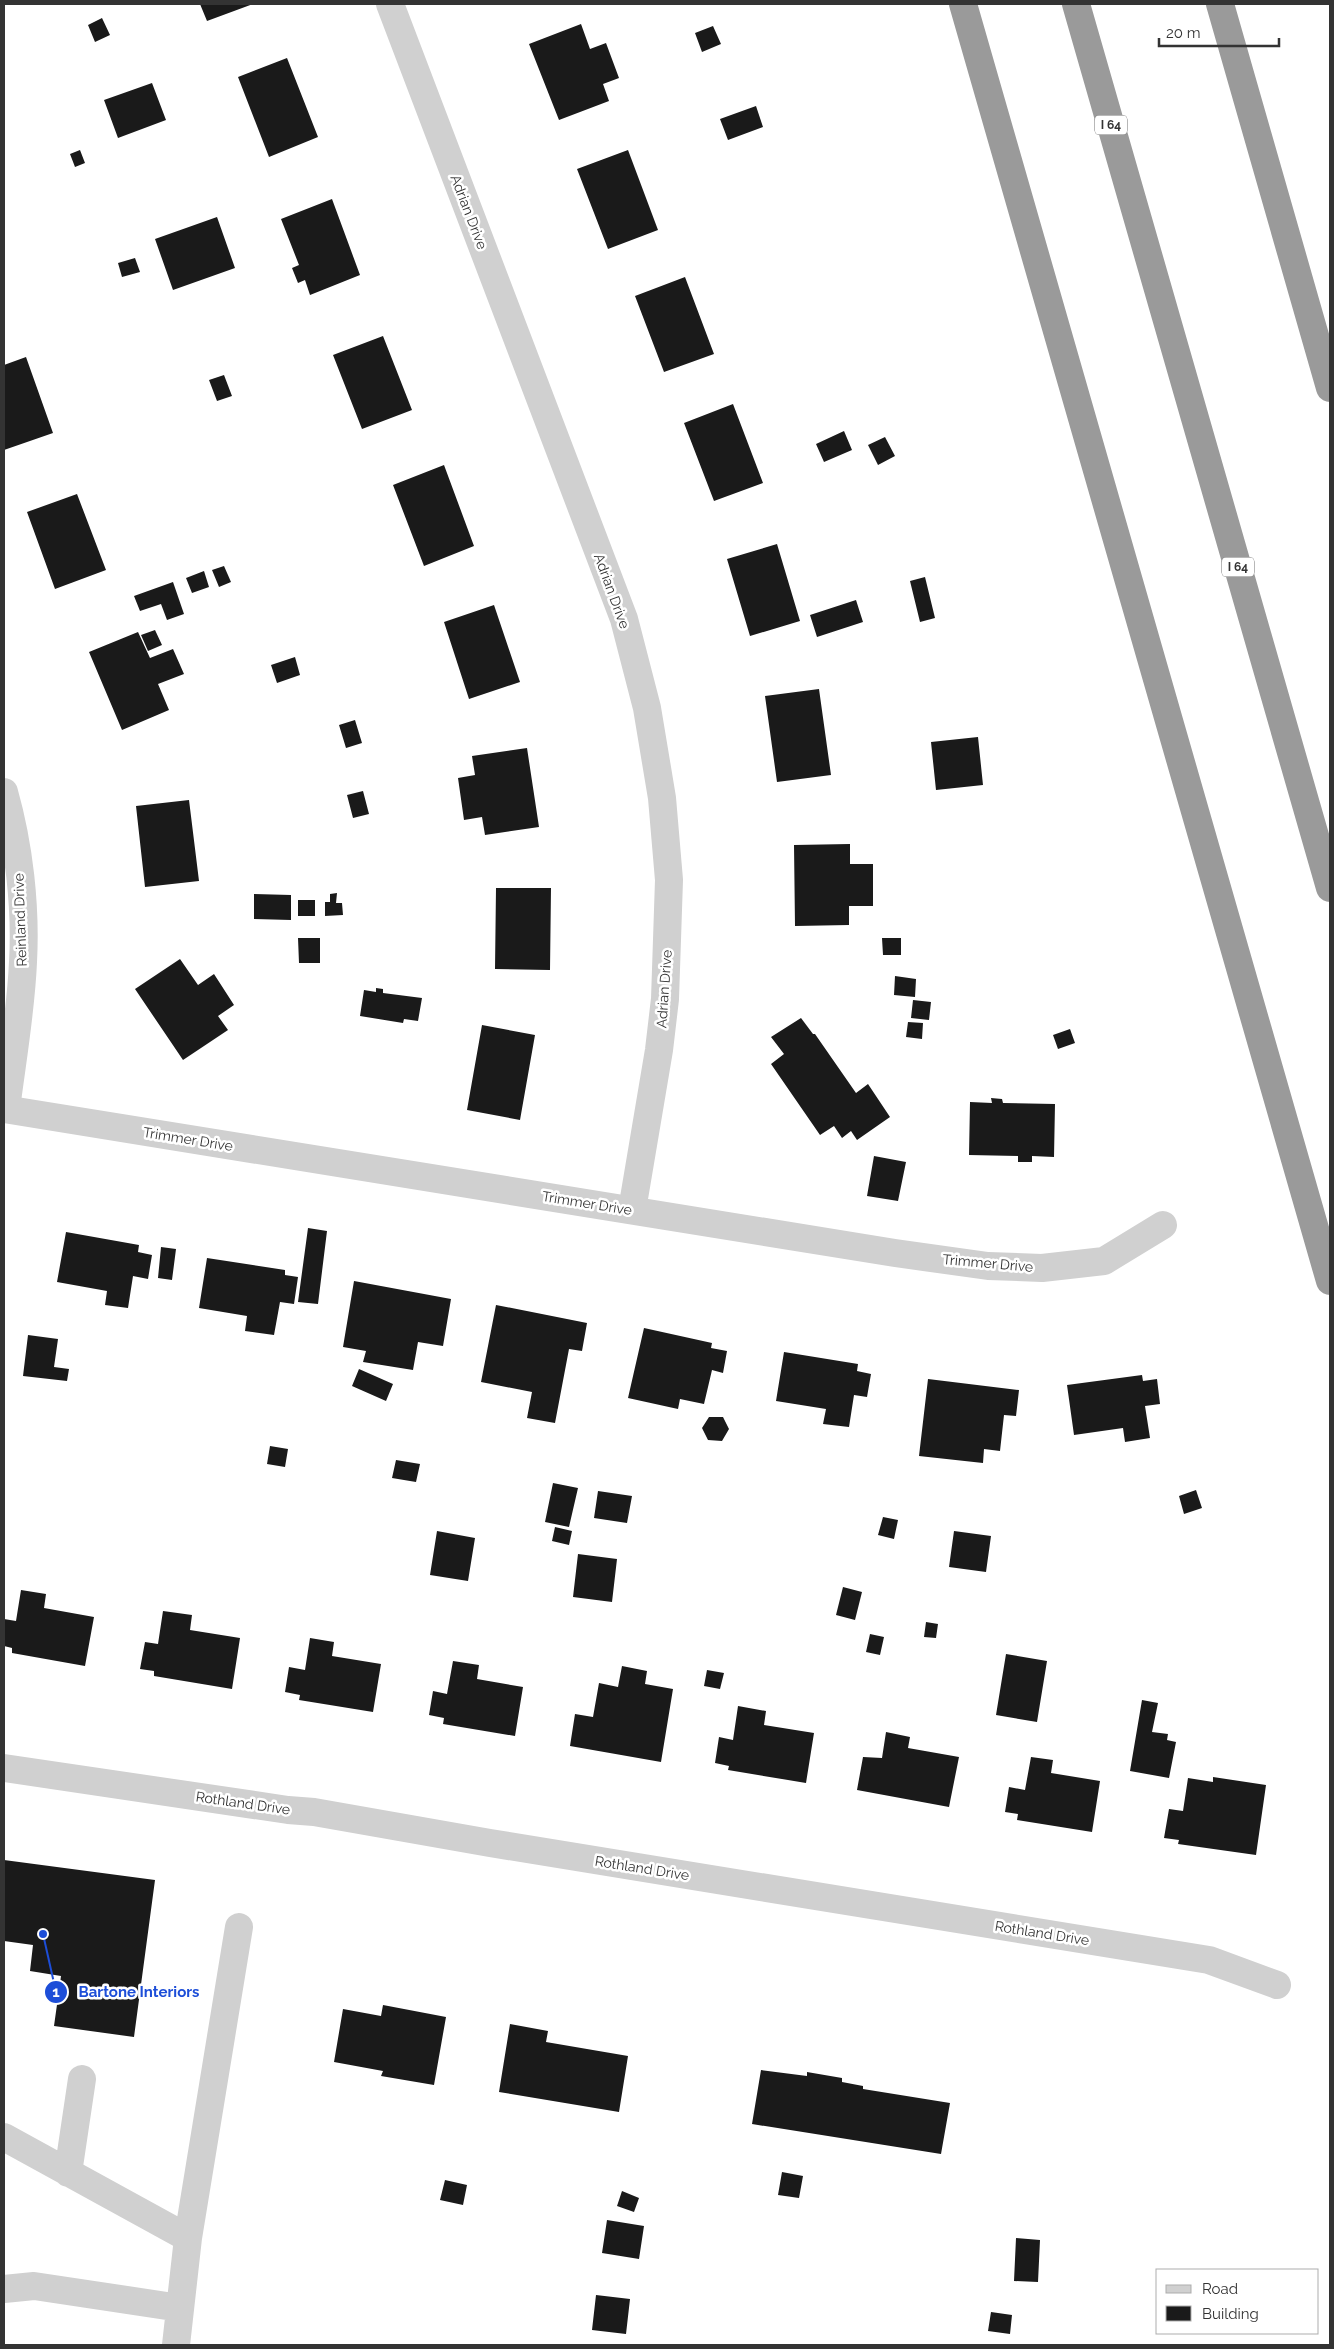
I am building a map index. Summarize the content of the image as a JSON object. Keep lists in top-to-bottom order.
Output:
{
  "streets": {
    "highway": ["I 64"],
    "street": [
      "Adrian Drive",
      "Reinland Drive",
      "Trimmer Drive",
      "Rothland Drive"
    ]
  },
  "crossings": [
    ["Adrian Drive", "Trimmer Drive"],
    ["Reinland Drive", "Trimmer Drive"]
  ],
  "places": ["Bartone Interiors"],
  "legend": ["Road", "Building"],
  "scale_bar": "20 m"
}
